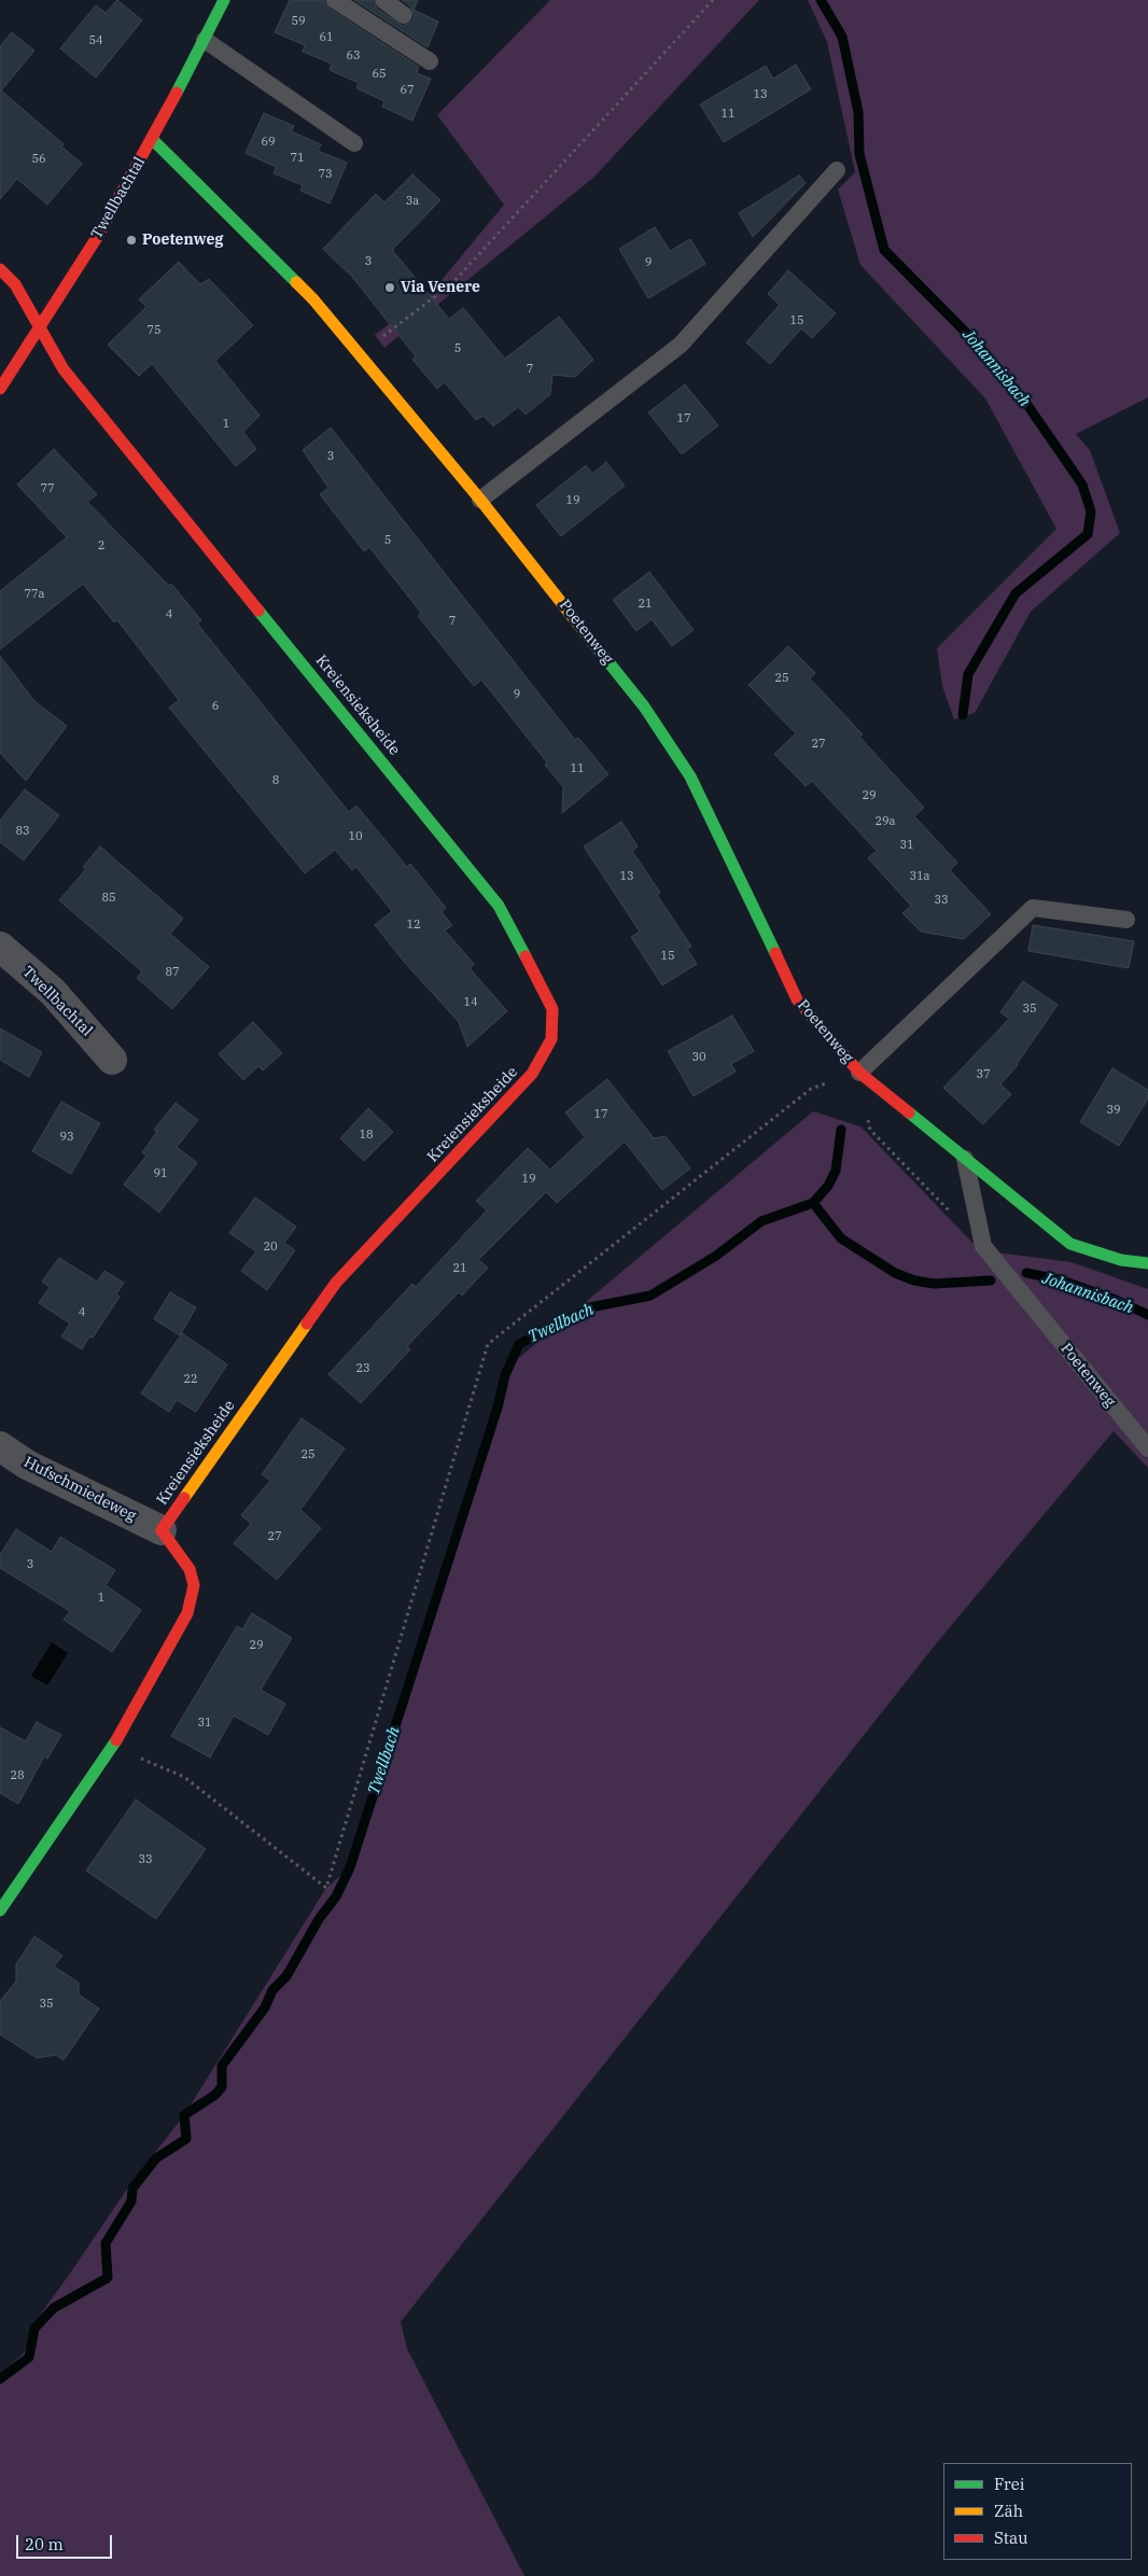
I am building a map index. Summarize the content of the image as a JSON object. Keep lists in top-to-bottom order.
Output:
{
  "streets": {
    "street": [
      "Twellbachtal",
      "Poetenweg",
      "Kreiensieksheide",
      "Hufschmiedeweg"
    ]
  },
  "crossings": [
    ["Twellbachtal", "Poetenweg"],
    ["Twellbachtal", "Kreiensieksheide"],
    ["Kreiensieksheide", "Hufschmiedeweg"]
  ],
  "water": ["Johannisbach", "Twellbach"],
  "places": ["Poetenweg", "Via Venere"],
  "house_numbers": [
    "59",
    "61",
    "54",
    "63",
    "65",
    "67",
    "13",
    "11",
    "69",
    "71",
    "56",
    "73",
    "3a",
    "3",
    "9",
    "15",
    "75",
    "5",
    "7",
    "17",
    "1",
    "3",
    "77",
    "19",
    "5",
    "2",
    "77a",
    "21",
    "4",
    "7",
    "25",
    "9",
    "6",
    "27",
    "11",
    "8",
    "29",
    "29a",
    "83",
    "10",
    "31",
    "13",
    "31a",
    "85",
    "33",
    "12",
    "15",
    "87",
    "14",
    "35",
    "30",
    "37",
    "39",
    "17",
    "18",
    "93",
    "91",
    "19",
    "20",
    "21",
    "4",
    "23",
    "22",
    "25",
    "27",
    "3",
    "1",
    "29",
    "31",
    "28",
    "33",
    "35"
  ],
  "legend": ["Frei", "Zäh", "Stau"],
  "scale_bar": "20 m"
}
